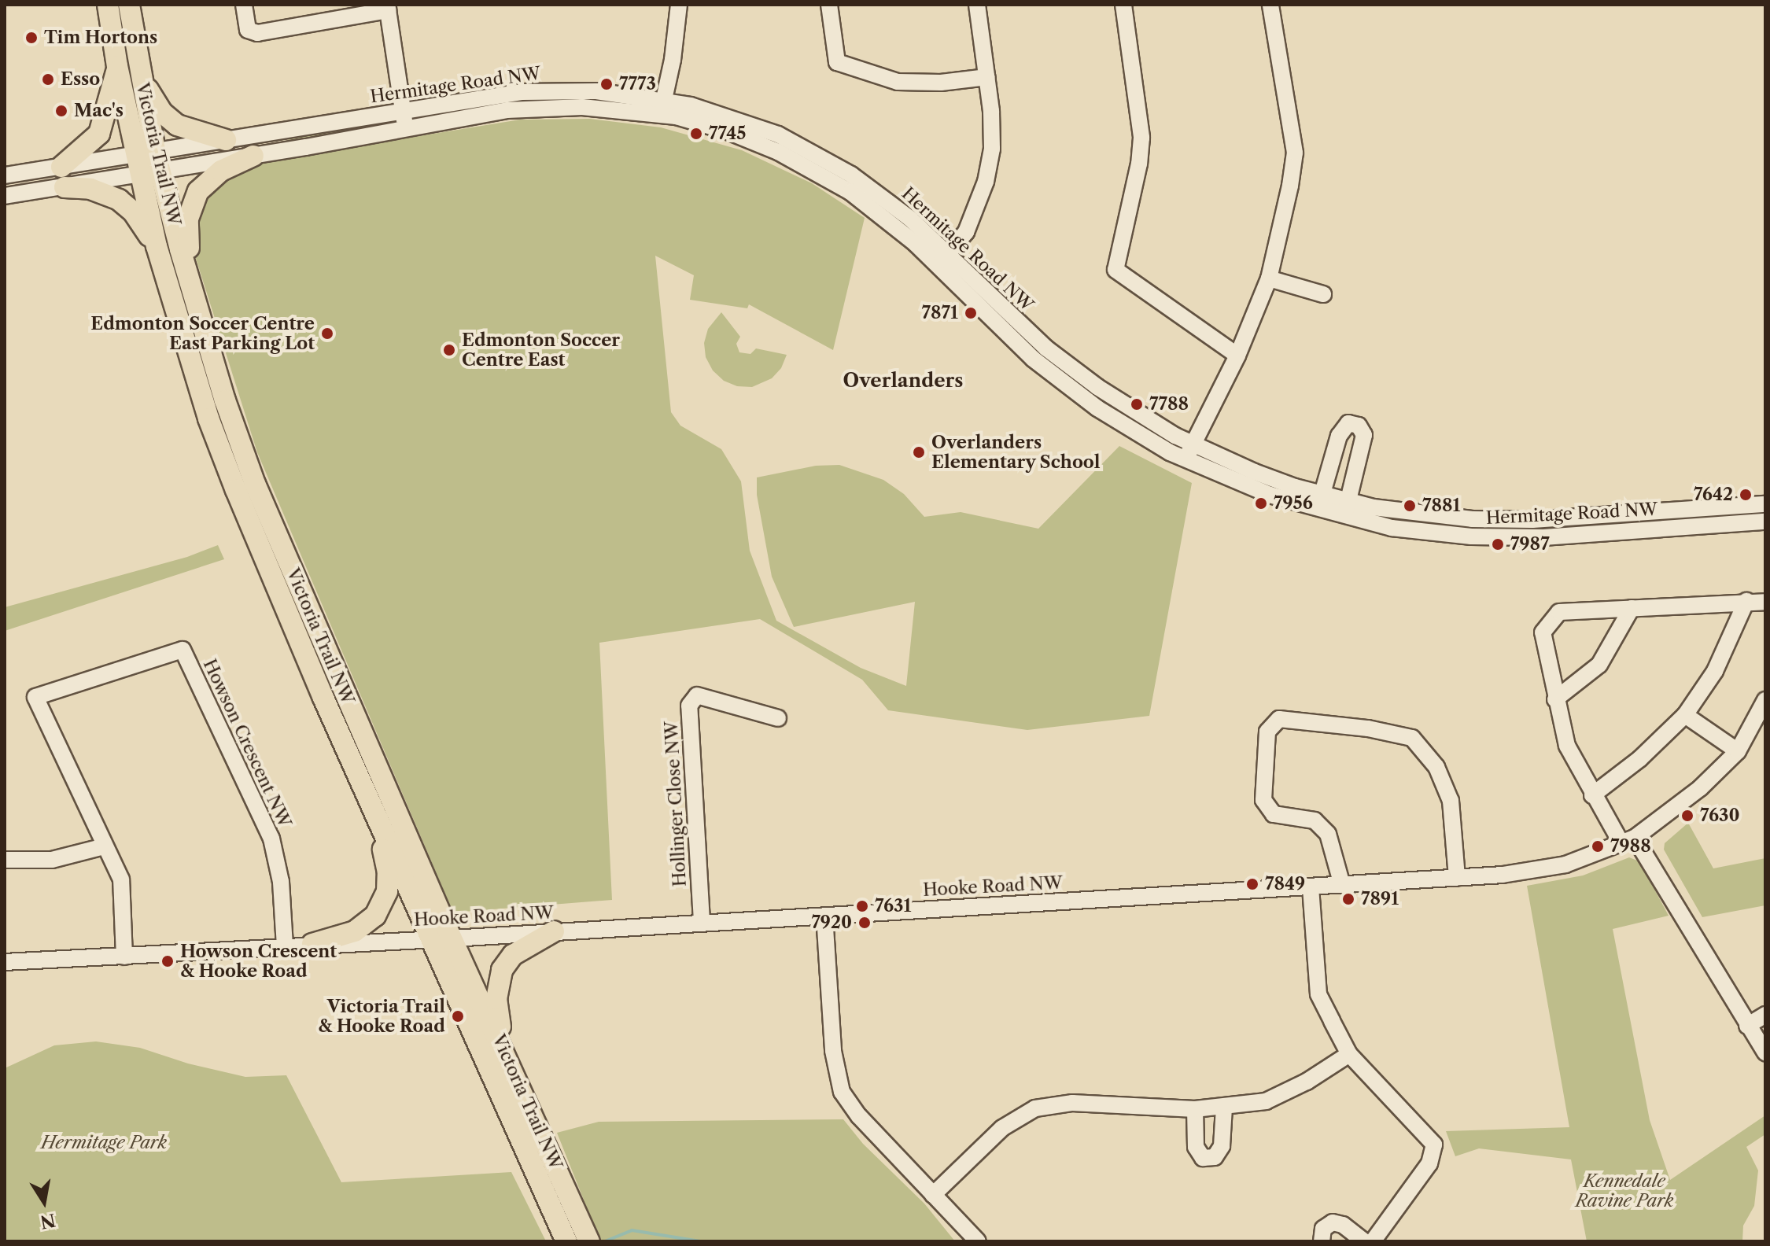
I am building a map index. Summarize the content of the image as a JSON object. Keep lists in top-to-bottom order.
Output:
{
  "streets": {
    "main road": ["Victoria Trail NW"],
    "street": [
      "Hermitage Road NW",
      "Howson Crescent NW",
      "Hollinger Close NW",
      "Hooke Road NW"
    ]
  },
  "crossings": [
    ["Hermitage Road NW", "Victoria Trail NW"],
    ["Victoria Trail NW", "Hooke Road NW"],
    ["Howson Crescent NW", "Hooke Road NW"],
    ["Hollinger Close NW", "Hooke Road NW"]
  ],
  "districts": ["Overlanders"],
  "parks": ["Hermitage Park", "Kennedale Ravine Park"],
  "places": [
    "Tim Hortons",
    "Esso",
    "7773",
    "Mac's",
    "7745",
    "7871",
    "Edmonton Soccer Centre East Parking Lot",
    "Edmonton Soccer Centre East",
    "7788",
    "Overlanders Elementary School",
    "7642",
    "7956",
    "7881",
    "7987",
    "7630",
    "7988",
    "7849",
    "7891",
    "7631",
    "7920",
    "Howson Crescent & Hooke Road",
    "Victoria Trail & Hooke Road"
  ],
  "north": "bottom"
}
